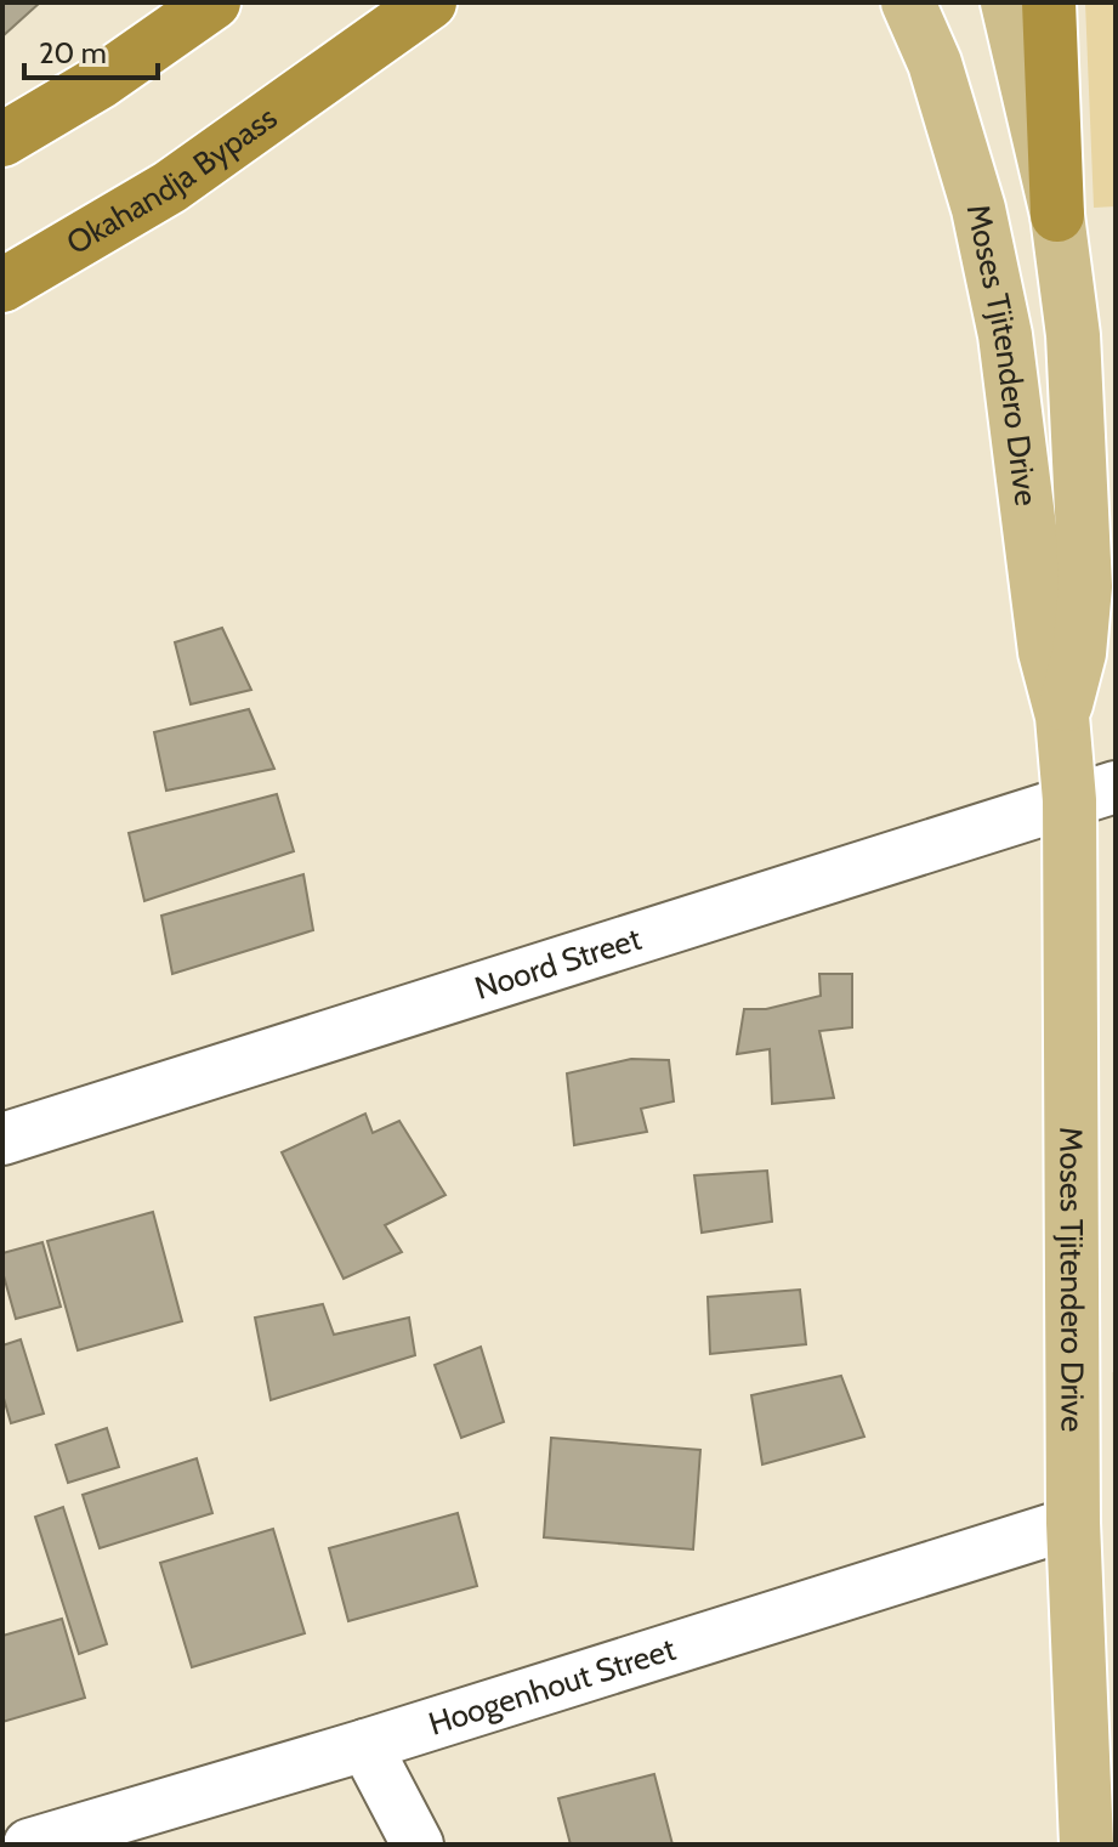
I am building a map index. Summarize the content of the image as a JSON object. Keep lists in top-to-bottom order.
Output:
{
  "streets": {
    "highway": ["Okahandja Bypass"],
    "main road": ["Moses Tjitendero Drive"],
    "street": ["Noord Street", "Hoogenhout Street"]
  },
  "crossings": [
    ["Moses Tjitendero Drive", "Noord Street"],
    ["Moses Tjitendero Drive", "Hoogenhout Street"]
  ],
  "scale_bar": "20 m"
}
